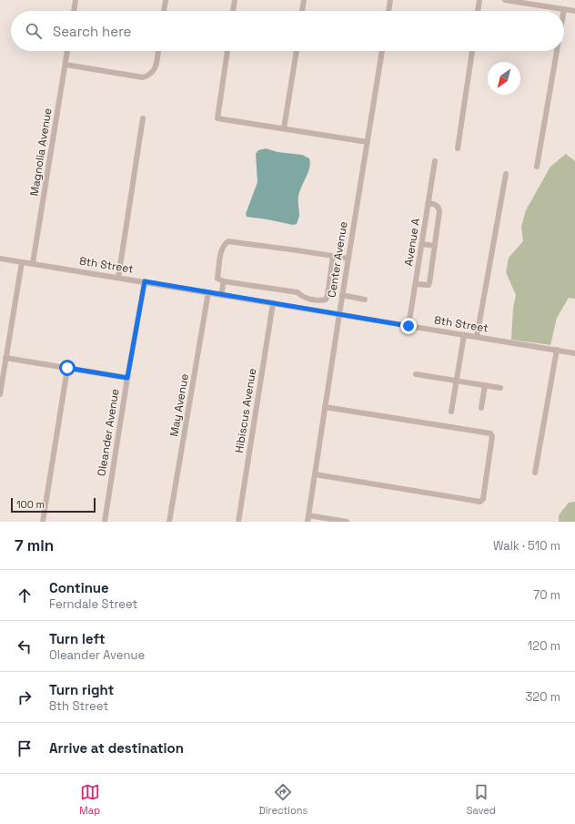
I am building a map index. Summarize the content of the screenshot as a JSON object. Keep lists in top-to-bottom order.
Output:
{
  "streets": {
    "street": [
      "Magnolia Avenue",
      "Avenue A",
      "Center Avenue",
      "8th Street",
      "May Avenue",
      "Hibiscus Avenue",
      "Oleander Avenue"
    ]
  },
  "crossings": [
    ["Magnolia Avenue", "8th Street"],
    ["Avenue A", "8th Street"],
    ["Center Avenue", "8th Street"],
    ["8th Street", "May Avenue"],
    ["8th Street", "Hibiscus Avenue"],
    ["8th Street", "Oleander Avenue"]
  ],
  "scale_bar": "100 m",
  "north": "bottom left",
  "page": {
    "search": "Search here",
    "scale": "100 m",
    "heading": ["7 min", "Walk · 510 m"],
    "list": [
      ["Continue", "Ferndale Street", "70 m"],
      ["Turn left", "Oleander Avenue", "120 m"],
      ["Turn right", "8th Street", "320 m"],
      "Arrive at destination"
    ],
    "nav": ["Map", "Directions", "Saved"]
  }
}
